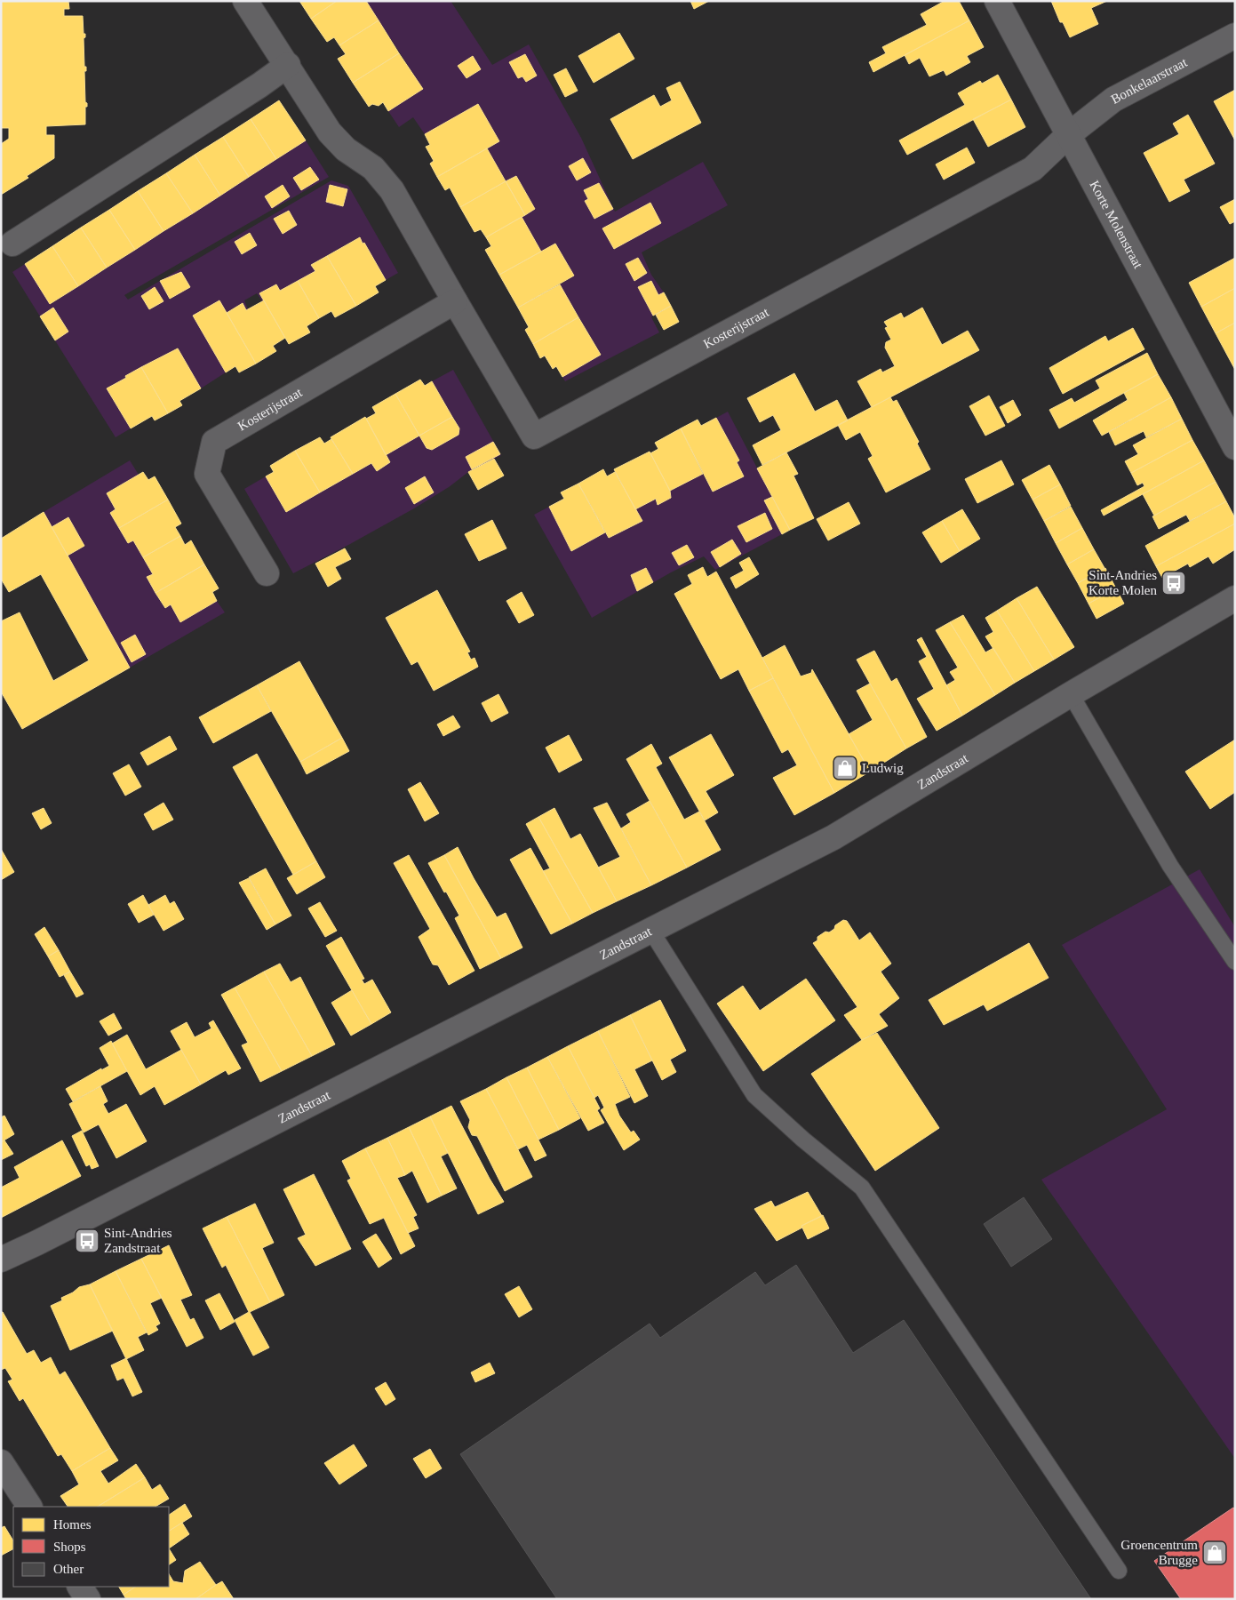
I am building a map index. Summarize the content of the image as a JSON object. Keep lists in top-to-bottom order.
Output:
{
  "streets": {
    "street": [
      "Bonkelaarstraat",
      "Korte Molenstraat",
      "Kosterijstraat",
      "Zandstraat"
    ]
  },
  "crossings": [
    ["Bonkelaarstraat", "Korte Molenstraat"],
    ["Bonkelaarstraat", "Kosterijstraat"],
    ["Korte Molenstraat", "Kosterijstraat"]
  ],
  "places": {
    "bus stop": ["Sint-Andries Korte Molen", "Sint-Andries Zandstraat"],
    "shop": ["Ludwig", "Groencentrum Brugge"]
  },
  "legend": ["Homes", "Shops", "Other"]
}
